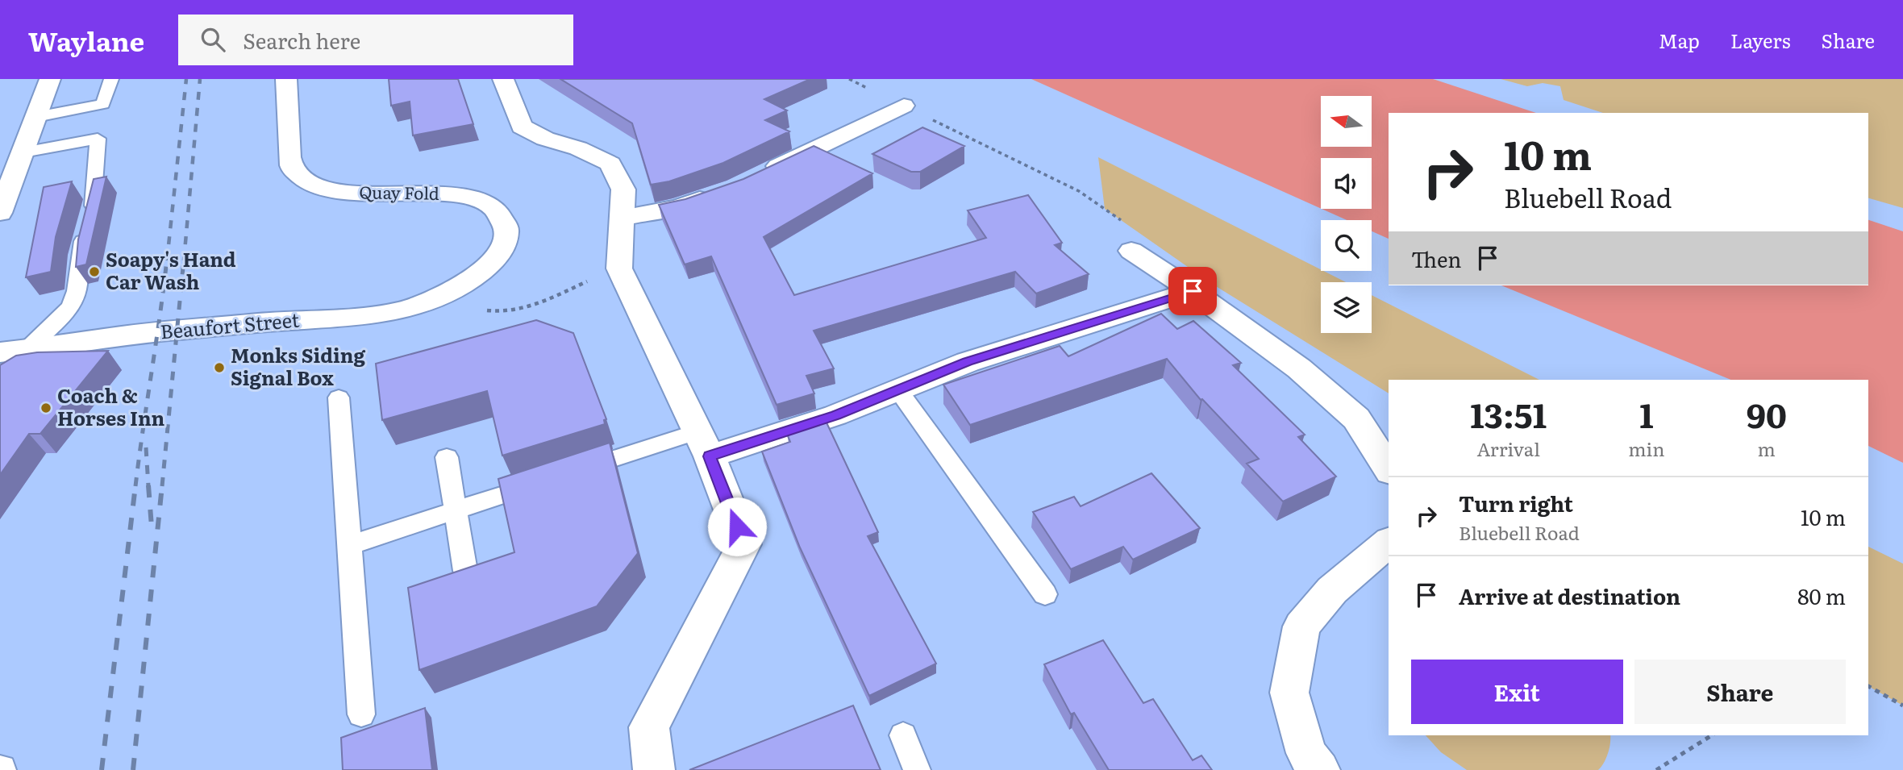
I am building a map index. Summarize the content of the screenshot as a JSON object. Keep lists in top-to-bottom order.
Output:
{
  "streets": {
    "street": ["Quay Fold", "Beaufort Street"]
  },
  "crossings": [
    ["Quay Fold", "Beaufort Street"]
  ],
  "places": ["Soapy's Hand Car Wash", "Monks Siding Signal Box", "Coach & Horses Inn"],
  "north": "left",
  "page": {
    "header": "Waylane",
    "search": "Search here",
    "nav": ["Map", "Layers", "Share"],
    "turn": ["10 m", "Bluebell Road"],
    "then": "Then",
    "eta": [
      "13:51",
      "Arrival",
      "1",
      "min",
      "90",
      "m"
    ],
    "list": [
      {
        "name": "Turn right",
        "note": "Bluebell Road",
        "value": "10 m"
      },
      {
        "name": "Arrive at destination",
        "value": "80 m"
      }
    ],
    "buttons": ["Exit", "Share"]
  }
}
